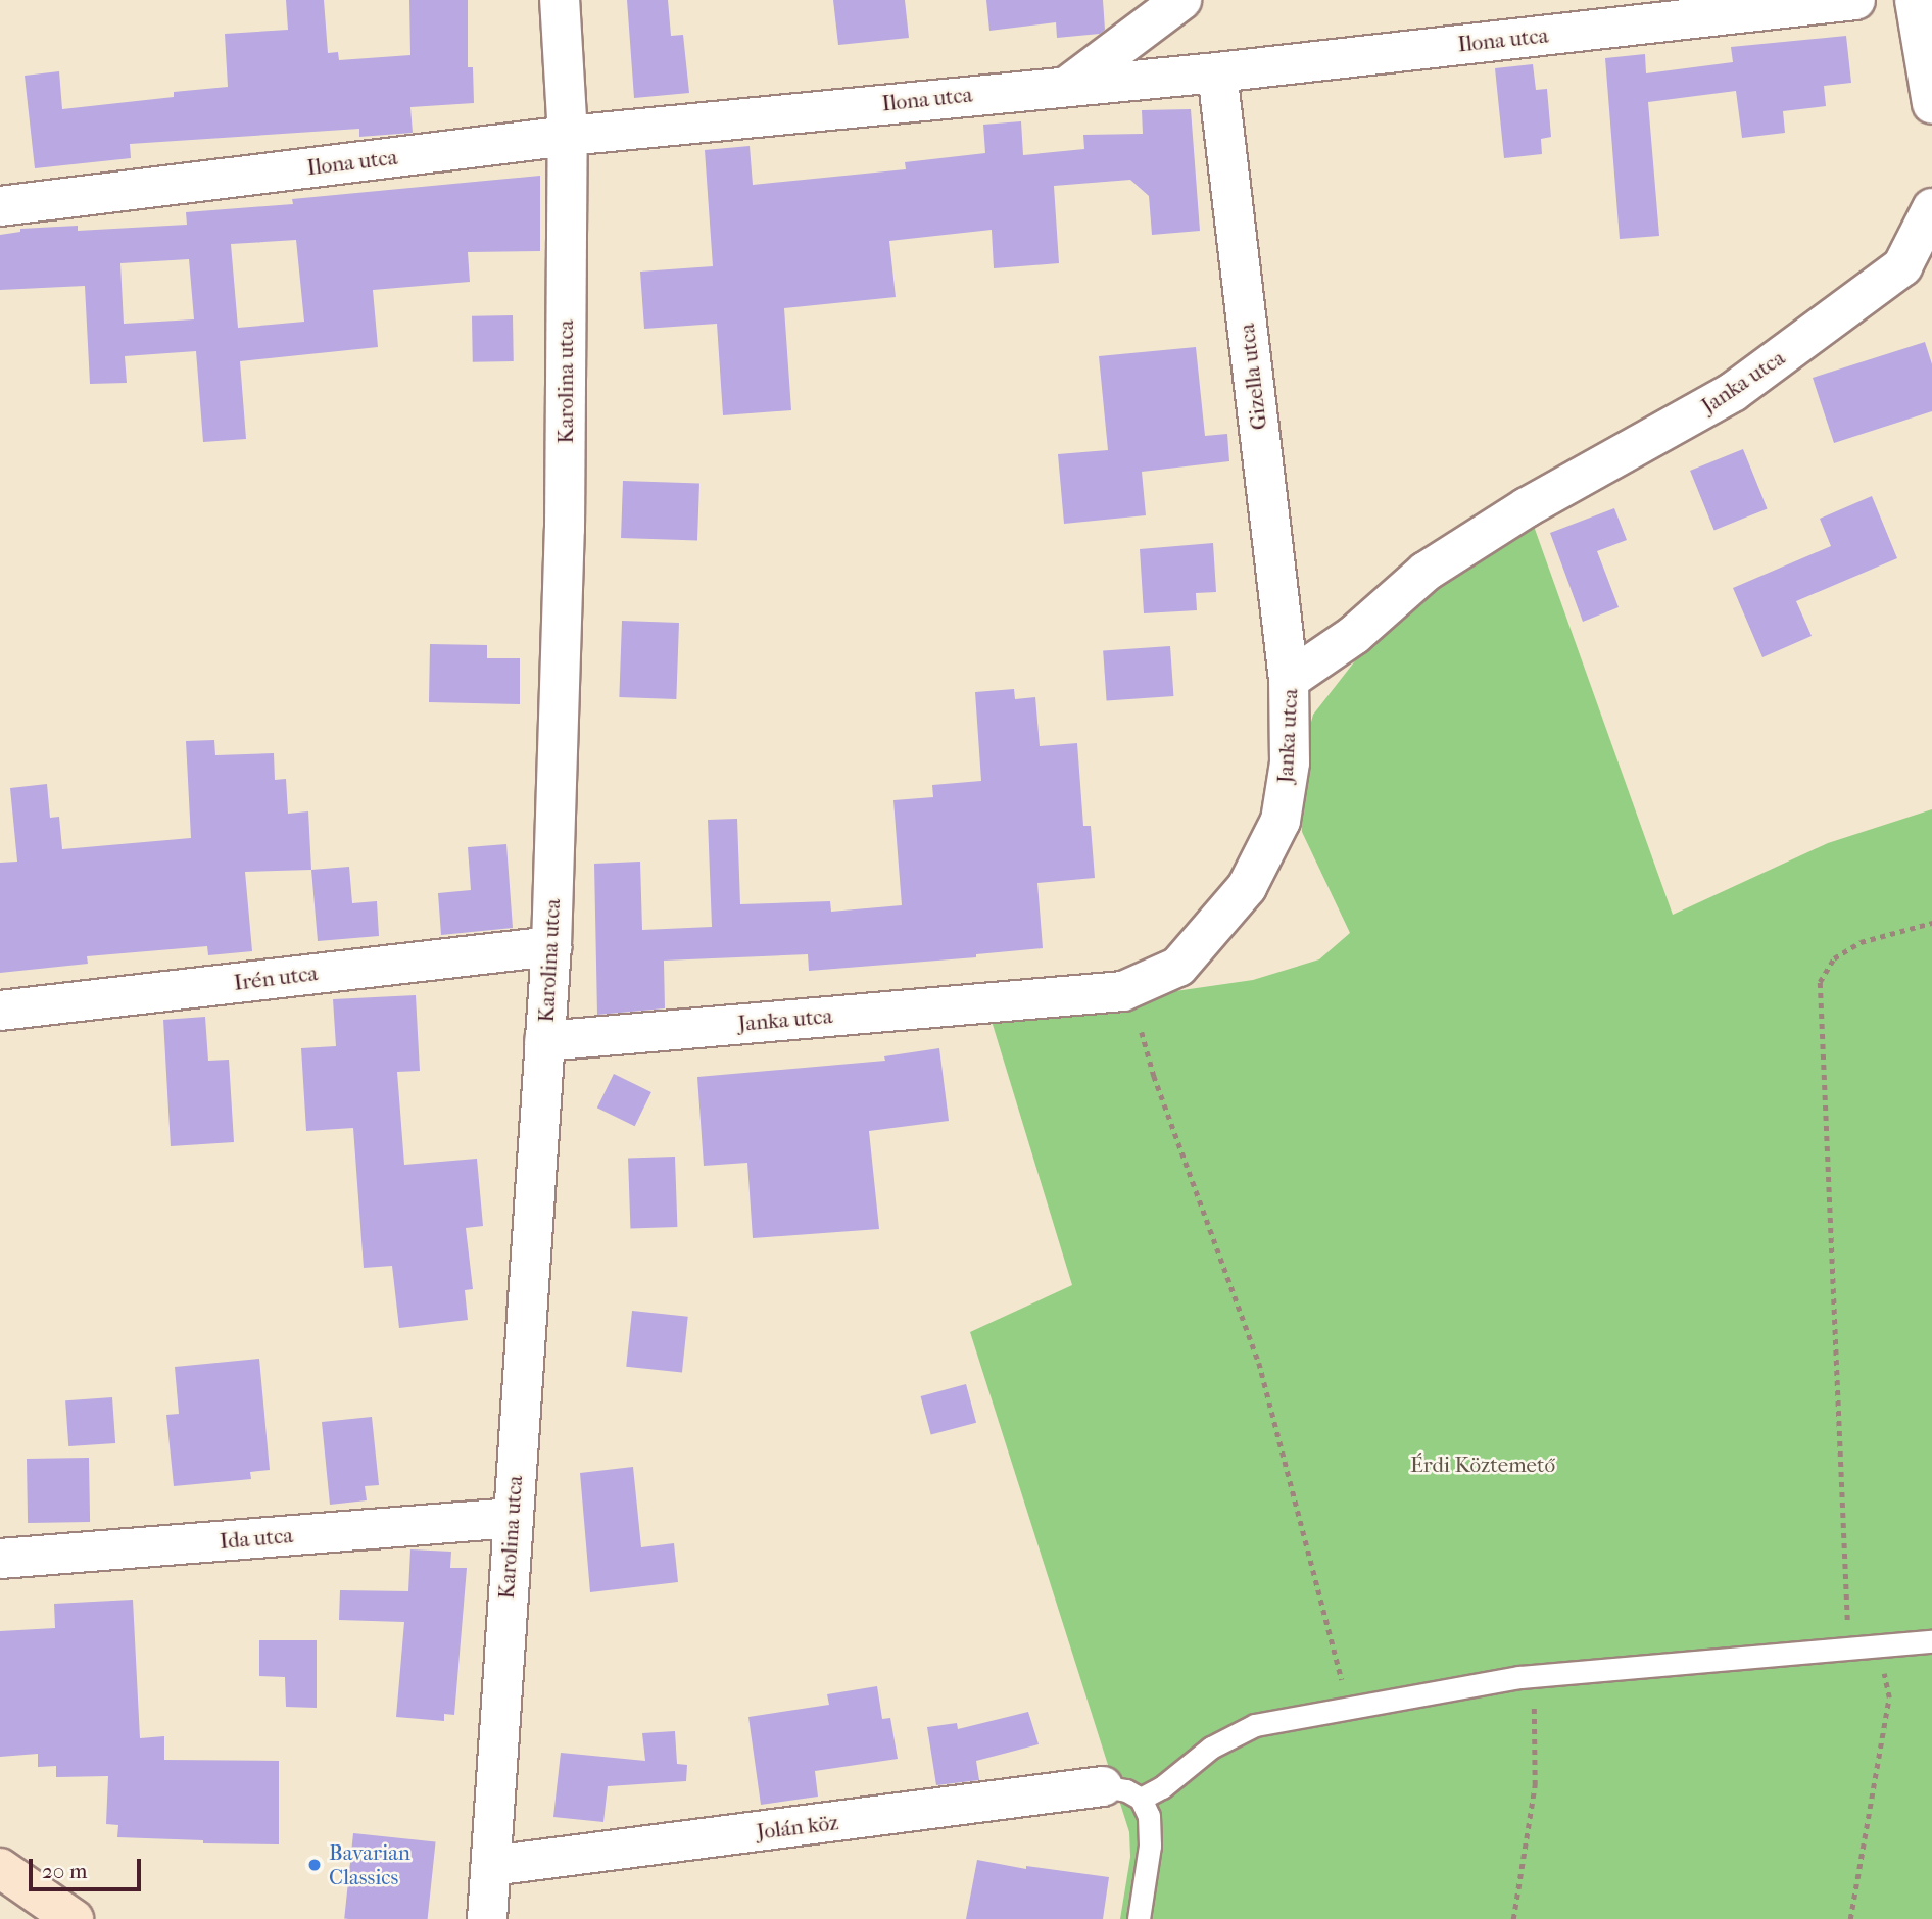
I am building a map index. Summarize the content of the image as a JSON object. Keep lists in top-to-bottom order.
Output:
{
  "streets": {
    "street": [
      "Ilona utca",
      "Gizella utca",
      "Karolina utca",
      "Janka utca",
      "Irén utca",
      "Ida utca",
      "Jolán köz"
    ]
  },
  "crossings": [
    ["Ilona utca", "Gizella utca"],
    ["Ilona utca", "Karolina utca"],
    ["Gizella utca", "Janka utca"],
    ["Karolina utca", "Janka utca"],
    ["Karolina utca", "Irén utca"],
    ["Karolina utca", "Ida utca"],
    ["Karolina utca", "Jolán köz"]
  ],
  "parks": ["Érdi Köztemető"],
  "places": ["Bavarian Classics"],
  "scale_bar": "20 m"
}
